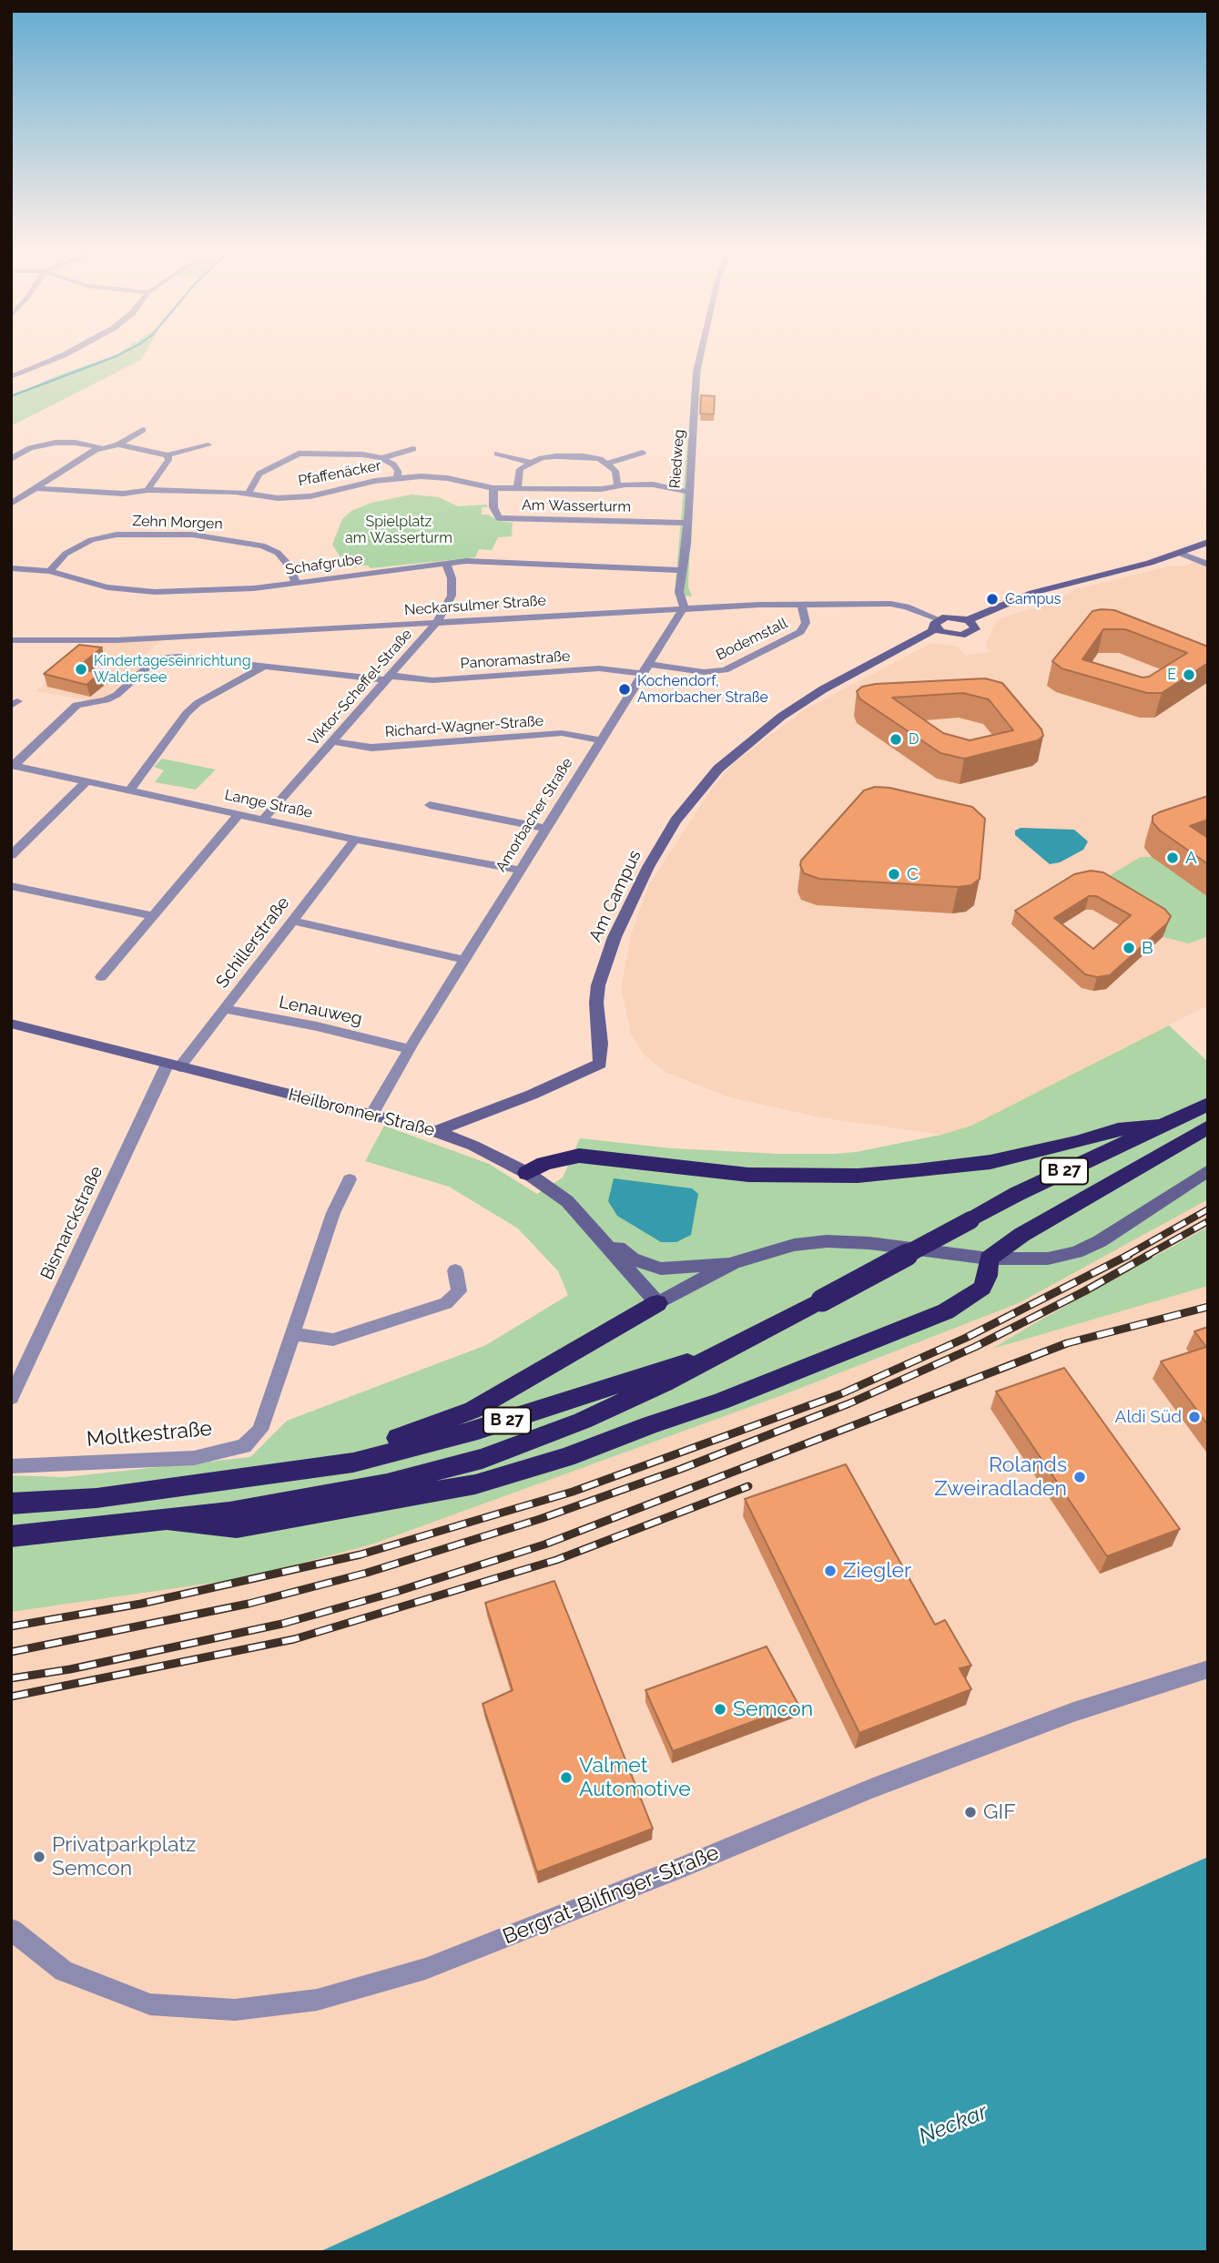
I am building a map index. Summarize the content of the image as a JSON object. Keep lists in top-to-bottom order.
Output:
{
  "streets": {
    "highway": ["B 27"],
    "street": [
      "Riedweg",
      "Pfaffenäcker",
      "Am Wasserturm",
      "Zehn Morgen",
      "Schafgrube",
      "Neckarsulmer Straße",
      "Bodemstall",
      "Panoramastraße",
      "Viktor-Scheffel-Straße",
      "Richard-Wagner-Straße",
      "Lange Straße",
      "Amorbacher Straße",
      "Am Campus",
      "Schillerstraße",
      "Lenauweg",
      "Heilbronner Straße",
      "Bismarckstraße",
      "Moltkestraße",
      "Bergrat-Bilfinger-Straße"
    ]
  },
  "crossings": [
    ["Riedweg", "Pfaffenäcker"],
    ["Riedweg", "Am Wasserturm"],
    ["Pfaffenäcker", "Am Wasserturm"],
    ["Zehn Morgen", "Schafgrube"],
    ["Schafgrube", "Viktor-Scheffel-Straße"],
    ["Neckarsulmer Straße", "Bodemstall"],
    ["Neckarsulmer Straße", "Viktor-Scheffel-Straße"],
    ["Neckarsulmer Straße", "Amorbacher Straße"],
    ["Neckarsulmer Straße", "Am Campus"],
    ["Bodemstall", "Panoramastraße"],
    ["Bodemstall", "Amorbacher Straße"],
    ["Panoramastraße", "Viktor-Scheffel-Straße"],
    ["Panoramastraße", "Lange Straße"],
    ["Panoramastraße", "Amorbacher Straße"],
    ["Viktor-Scheffel-Straße", "Richard-Wagner-Straße"],
    ["Viktor-Scheffel-Straße", "Lange Straße"],
    ["Richard-Wagner-Straße", "Amorbacher Straße"],
    ["Lange Straße", "Amorbacher Straße"],
    ["Lange Straße", "Schillerstraße"],
    ["Amorbacher Straße", "Lenauweg"],
    ["Amorbacher Straße", "Heilbronner Straße"],
    ["Am Campus", "Heilbronner Straße"],
    ["Schillerstraße", "Lenauweg"],
    ["Schillerstraße", "Heilbronner Straße"],
    ["Schillerstraße", "Bismarckstraße"],
    ["Heilbronner Straße", "Bismarckstraße"]
  ],
  "water": ["Neckar"],
  "parks": ["Spielplatz am Wasserturm"],
  "places": [
    "Campus",
    "Kindertageseinrichtung Waldersee",
    "E",
    "Kochendorf, Amorbacher Straße",
    "D",
    "A",
    "C",
    "B",
    "Aldi Süd",
    "Rolands Zweiradladen",
    "Ziegler",
    "Semcon",
    "Valmet Automotive",
    "GIF",
    "Privatparkplatz Semcon"
  ]
}
